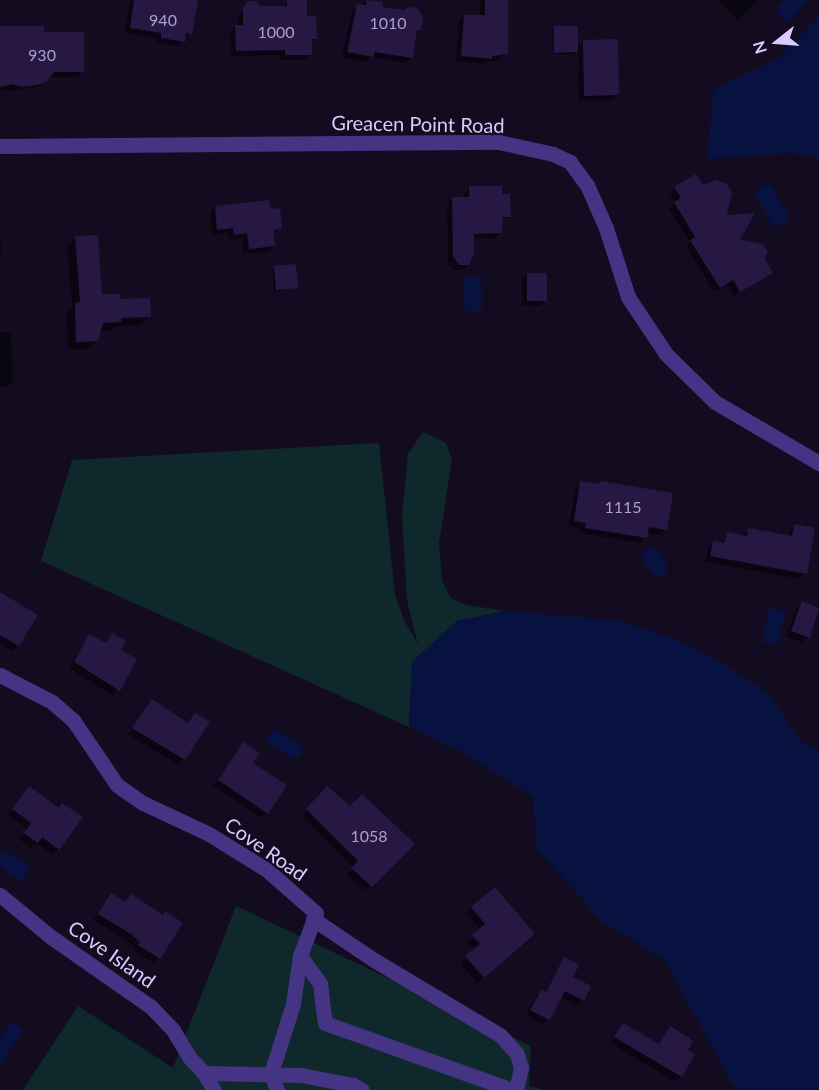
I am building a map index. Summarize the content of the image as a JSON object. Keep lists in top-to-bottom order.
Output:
{
  "streets": {
    "street": ["Greacen Point Road", "Cove Road", "Cove Island"]
  },
  "house_numbers": [
    "940",
    "1010",
    "1000",
    "930",
    "1115",
    "1058"
  ],
  "north": "left"
}
